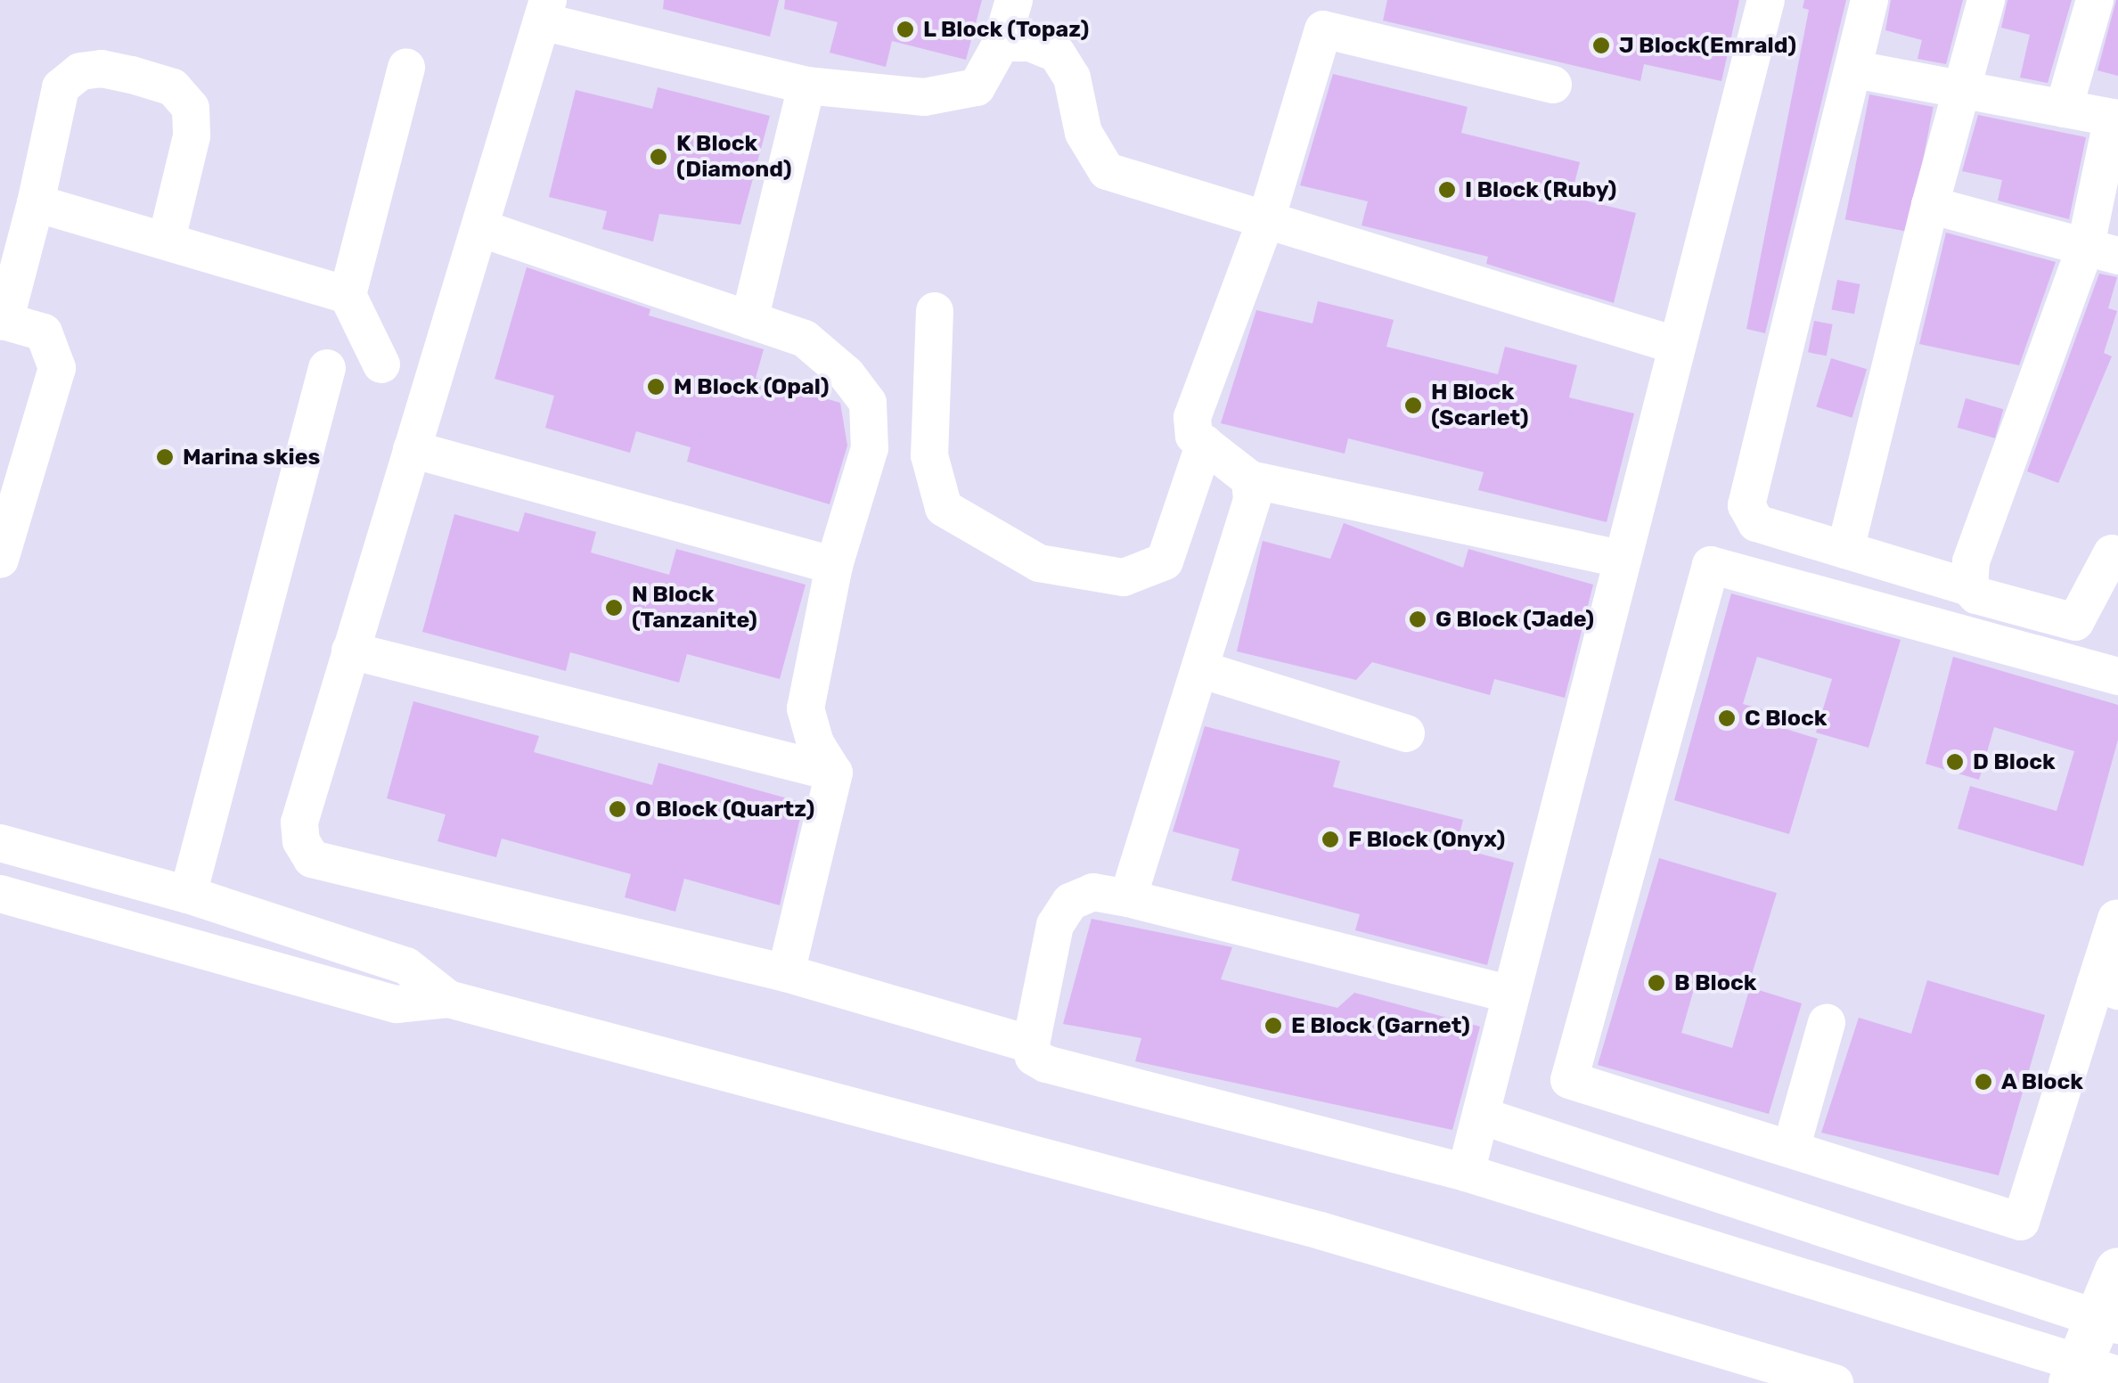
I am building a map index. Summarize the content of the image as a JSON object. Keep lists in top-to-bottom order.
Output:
{
  "places": [
    "L Block (Topaz)",
    "J Block(Emrald)",
    "K Block (Diamond)",
    "I Block (Ruby)",
    "M Block (Opal)",
    "H Block (Scarlet)",
    "Marina skies",
    "N Block (Tanzanite)",
    "G Block (Jade)",
    "C Block",
    "D Block",
    "O Block (Quartz)",
    "F Block (Onyx)",
    "B Block",
    "E Block (Garnet)",
    "A Block"
  ]
}
